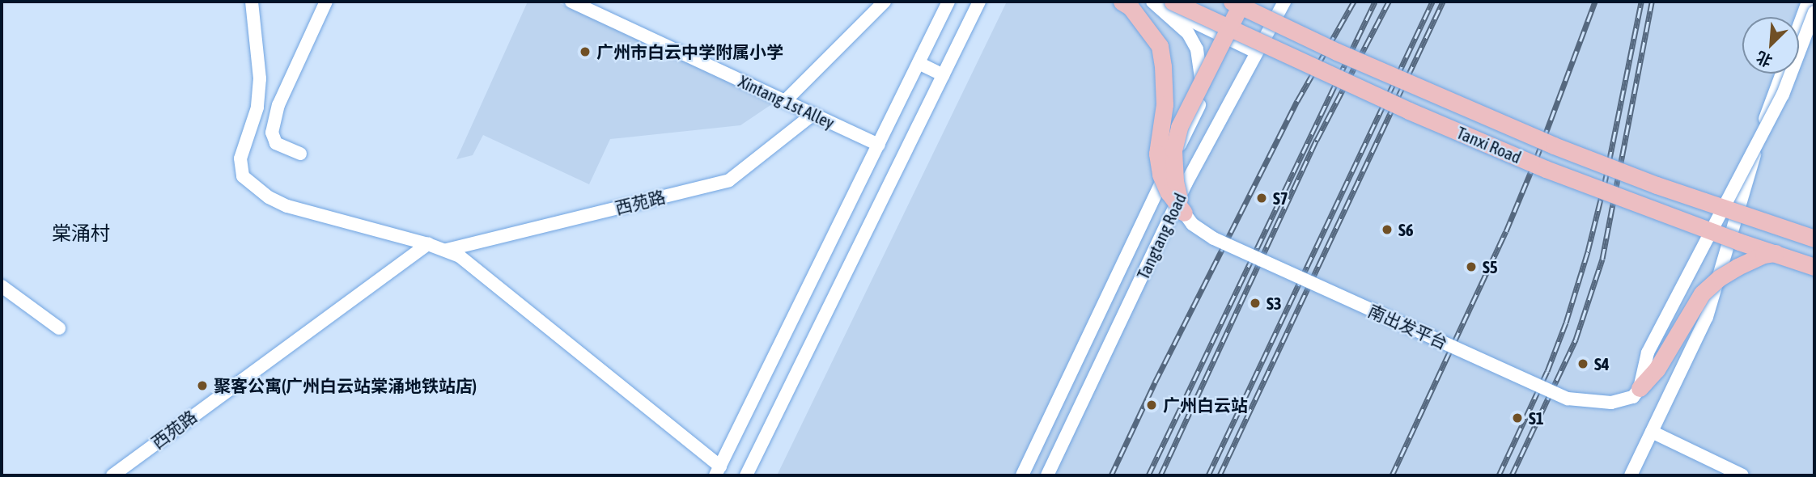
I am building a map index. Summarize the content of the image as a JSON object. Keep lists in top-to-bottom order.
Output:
{
  "streets": {
    "main road": ["Tanxi Road"],
    "street": [
      "Xintang 1st Alley",
      "西苑路",
      "Tangtang Road",
      "南出发平台"
    ]
  },
  "crossings": [
    ["Xintang 1st Alley", "西苑路"],
    ["Tanxi Road", "Tangtang Road"]
  ],
  "districts": ["棠涌村"],
  "places": [
    "广州市白云中学附属小学",
    "S7",
    "S6",
    "S5",
    "S3",
    "S4",
    "聚客公寓(广州白云站棠涌地铁站店)",
    "广州白云站",
    "S1"
  ],
  "north": "bottom left"
}
